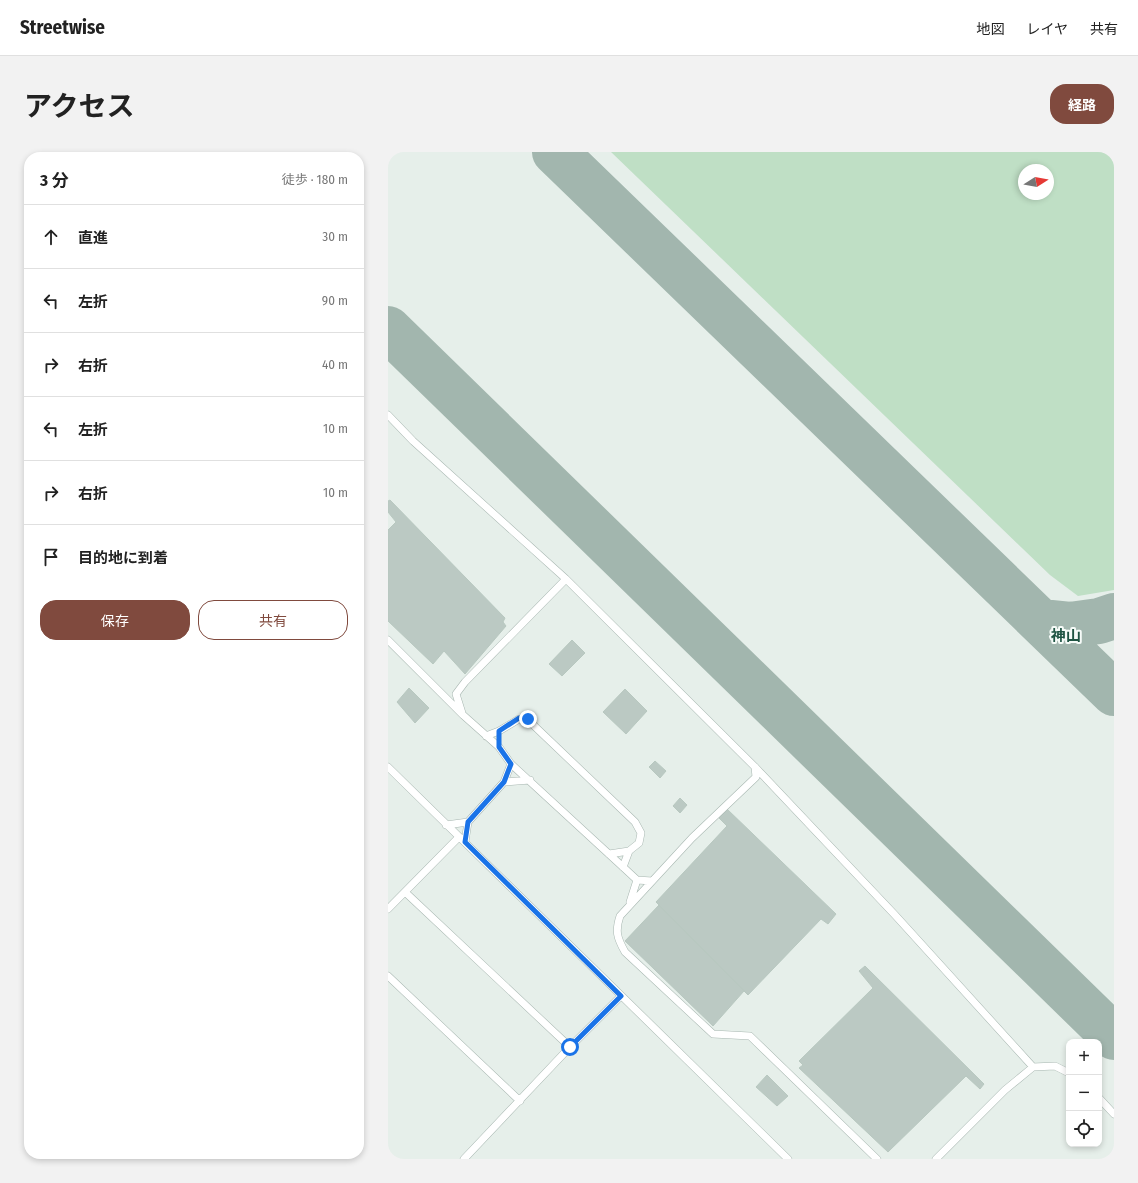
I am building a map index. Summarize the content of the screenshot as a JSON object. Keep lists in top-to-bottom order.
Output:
{
  "districts": ["神山"],
  "north": "right",
  "page": {
    "header": "Streetwise",
    "nav": ["地図", "レイヤ", "共有"],
    "title": "アクセス",
    "buttons": [
      "経路",
      ["保存", "共有"]
    ],
    "heading": ["3 分", "徒歩 · 180 m"],
    "list": [
      ["直進", "30 m"],
      ["左折", "90 m"],
      ["右折", "40 m"],
      ["左折", "10 m"],
      ["右折", "10 m"],
      "目的地に到着"
    ],
    "map_buttons": ["+", "−"]
  }
}
